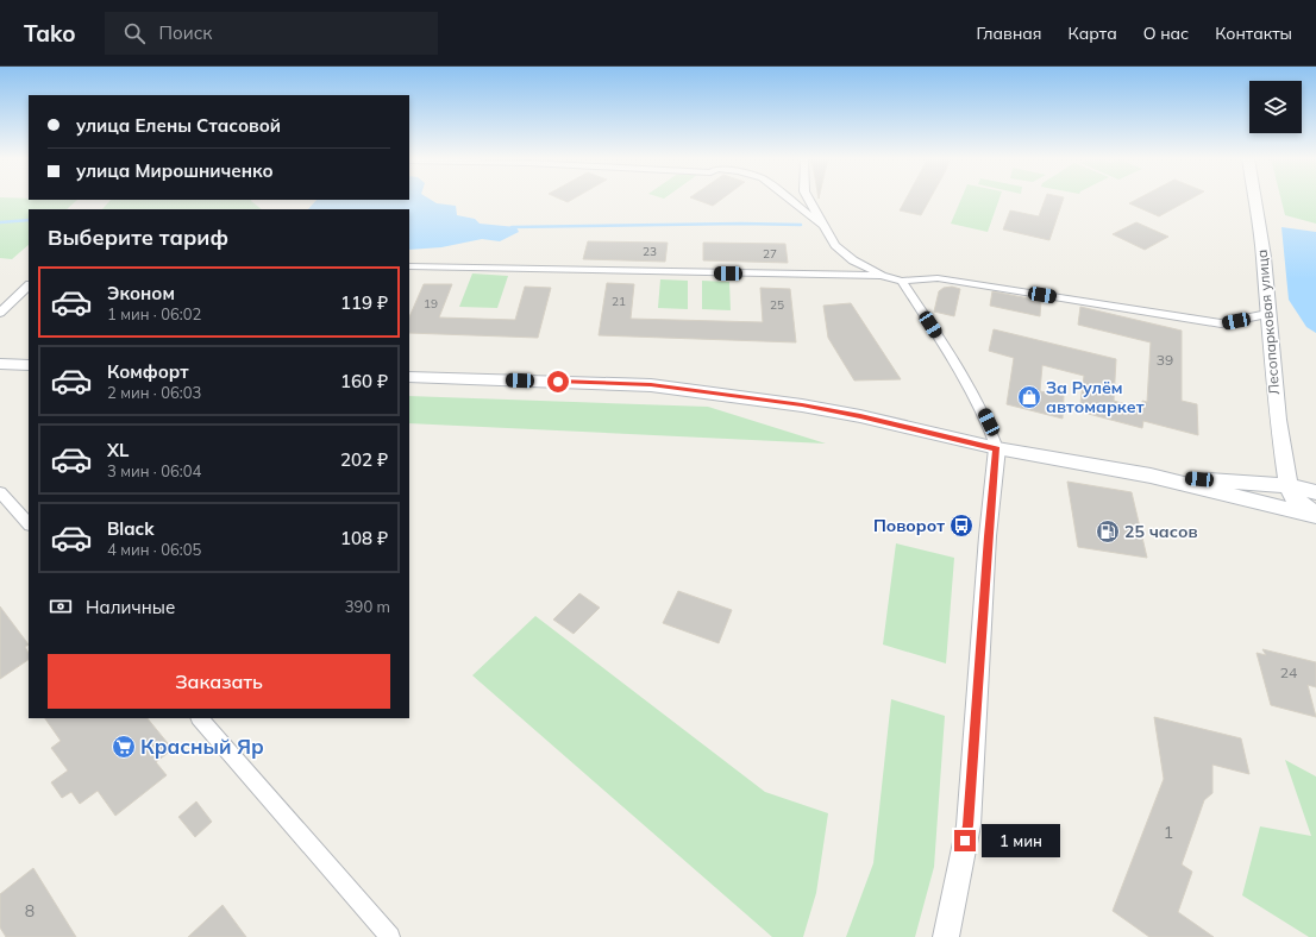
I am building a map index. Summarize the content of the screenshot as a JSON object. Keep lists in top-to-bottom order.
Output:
{
  "streets": {
    "main road": ["Лесопарковая улица"]
  },
  "places": {
    "shop": ["За Рулём автомаркет"],
    "bus stop": ["Поворот"],
    "fuel station": ["25 часов"],
    "supermarket": ["Красный Яр"]
  },
  "house_numbers": [
    "23",
    "27",
    "21",
    "19",
    "25",
    "39",
    "24",
    "1",
    "8"
  ],
  "page": {
    "header": "Tako",
    "search": "Поиск",
    "nav": [
      "Главная",
      "Карта",
      "О нас",
      "Контакты"
    ],
    "banner": ["улица Елены Стасовой", "улица Мирошниченко"],
    "heading": "Выберите тариф",
    "list": [
      {
        "name": "Эконом",
        "note": "1 мин · 06:02",
        "value": "119 ₽"
      },
      {
        "name": "Комфорт",
        "note": "2 мин · 06:03",
        "value": "160 ₽"
      },
      {
        "name": "XL",
        "note": "3 мин · 06:04",
        "value": "202 ₽"
      },
      {
        "name": "Black",
        "note": "4 мин · 06:05",
        "value": "108 ₽"
      }
    ],
    "pay": ["Наличные", "390 m"],
    "buttons": "Заказать",
    "bubble": "1 мин"
  }
}
